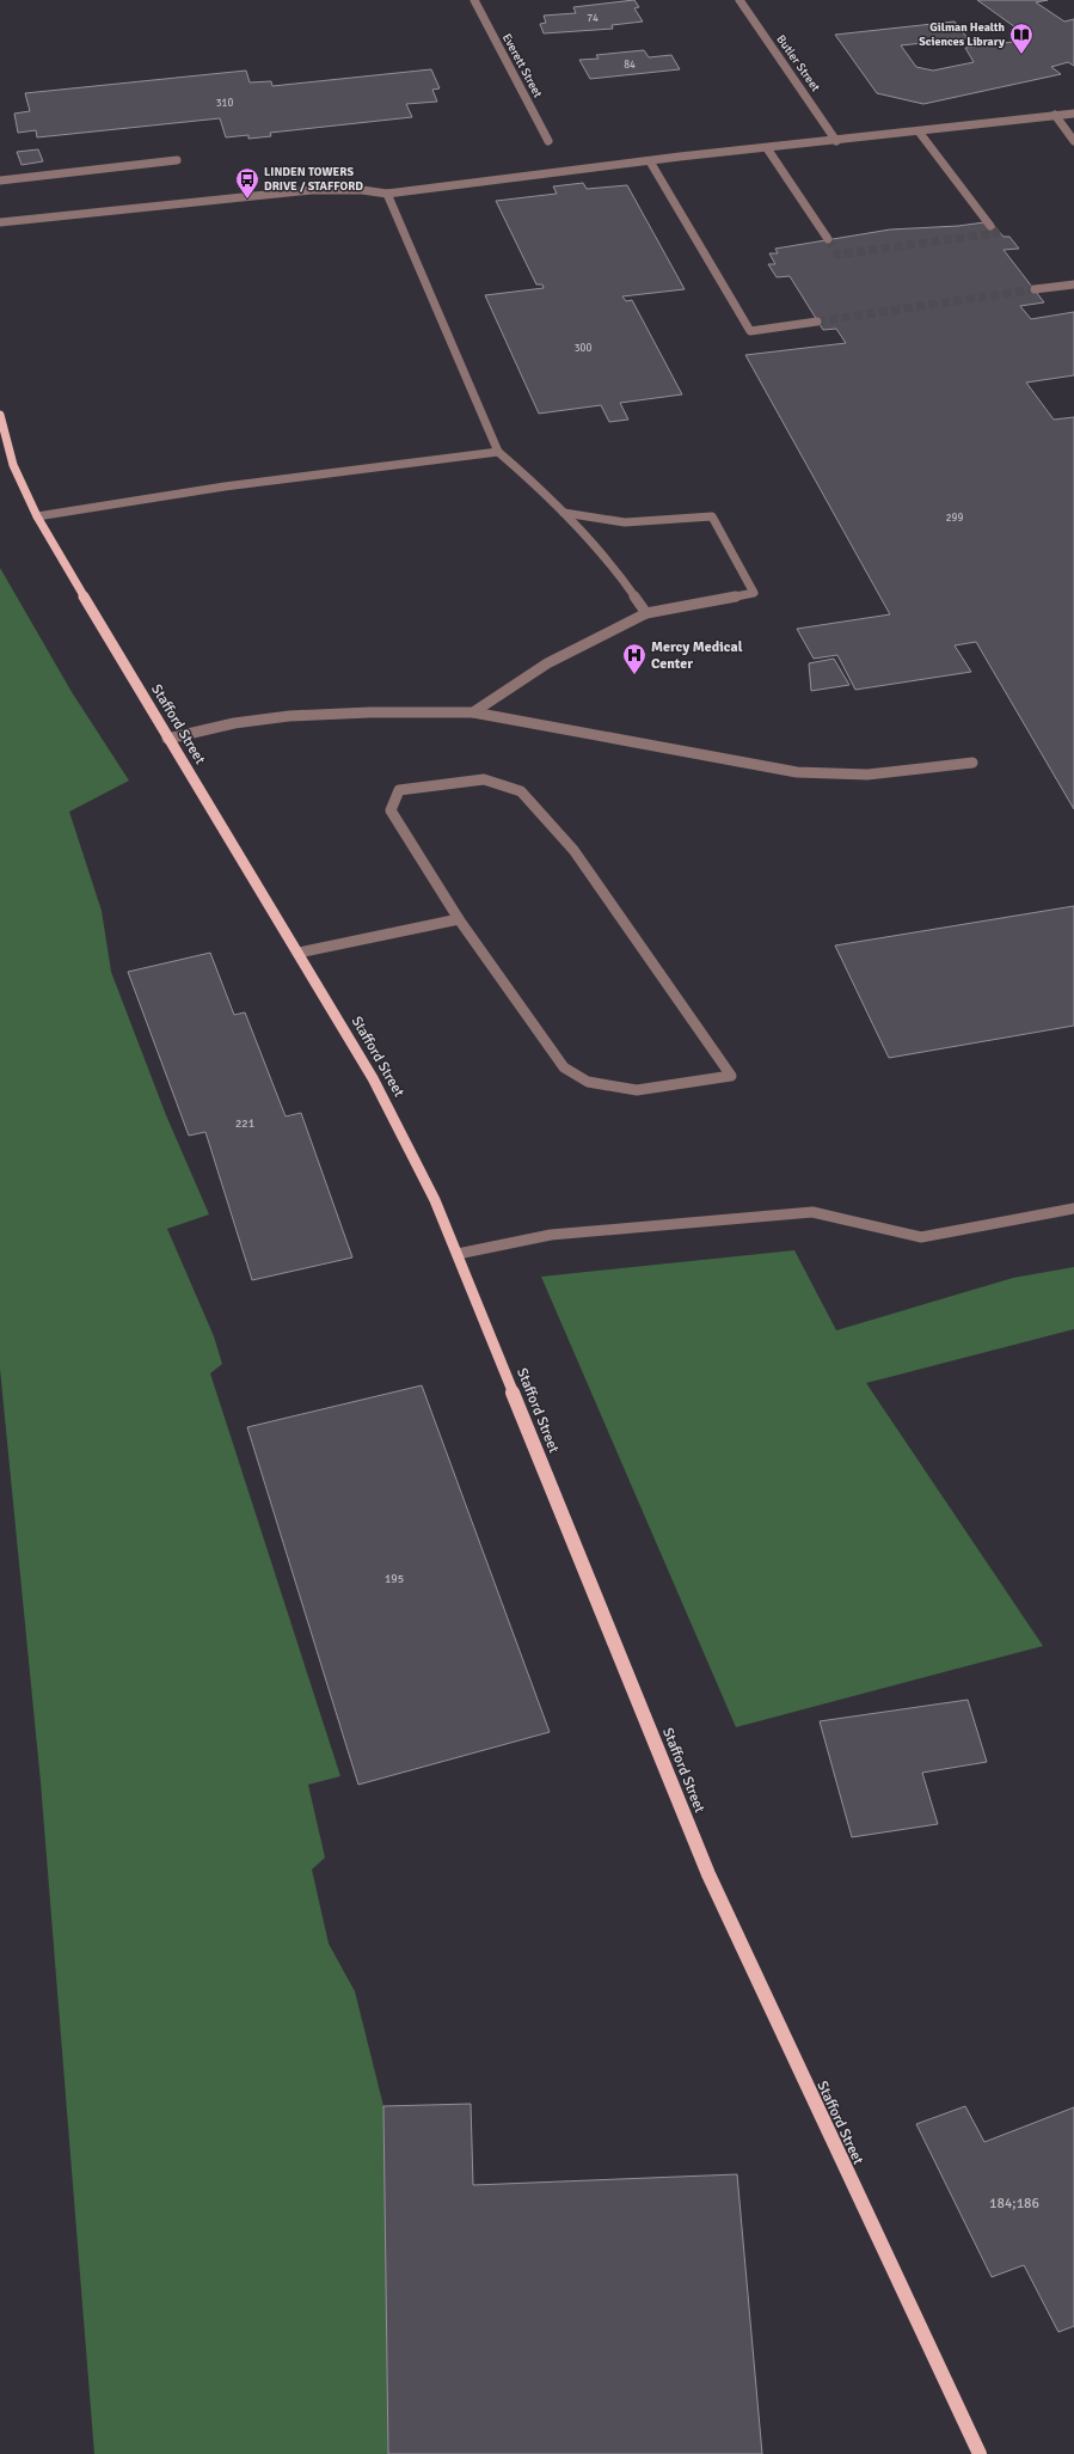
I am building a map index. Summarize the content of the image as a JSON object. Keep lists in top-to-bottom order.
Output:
{
  "streets": {
    "main road": ["Stafford Street"],
    "street": ["Butler Street", "Everett Street"]
  },
  "places": {
    "library": ["Gilman Health Sciences Library"],
    "bus stop": ["LINDEN TOWERS DRIVE / STAFFORD"],
    "hospital": ["Mercy Medical Center"]
  },
  "house_numbers": [
    "74",
    "84",
    "310",
    "300",
    "299",
    "221",
    "195",
    "184;186"
  ]
}
